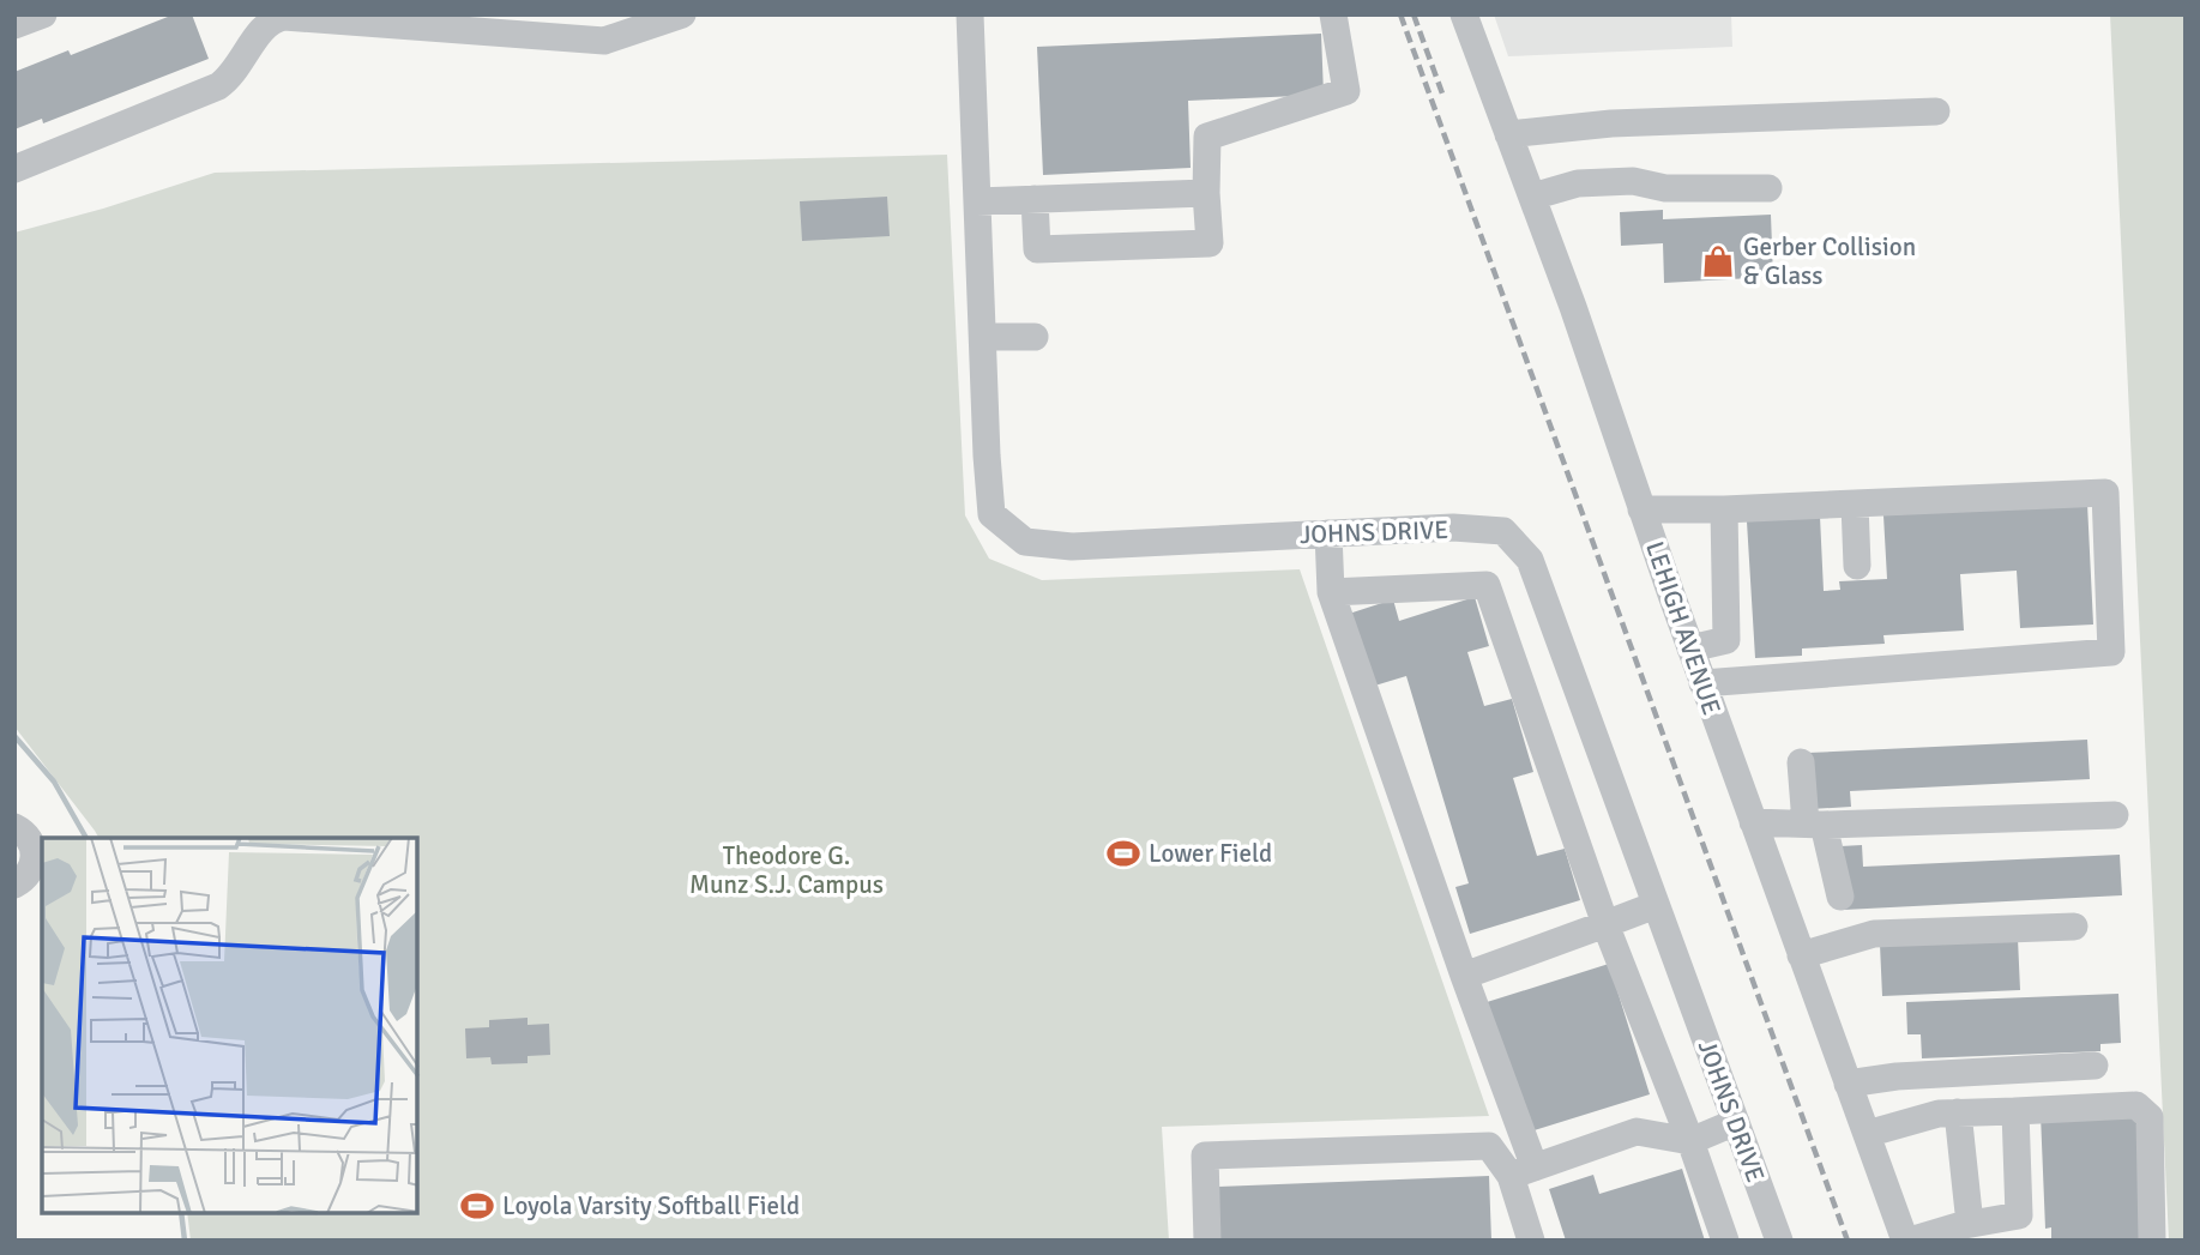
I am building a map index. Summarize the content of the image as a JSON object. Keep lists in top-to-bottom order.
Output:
{
  "streets": {
    "street": ["JOHNS DRIVE", "LEHIGH AVENUE"]
  },
  "parks": ["Theodore G. Munz S.J. Campus"],
  "places": {
    "shop": ["Gerber Collision & Glass"],
    "sports": ["Lower Field", "Loyola Varsity Softball Field"]
  }
}
